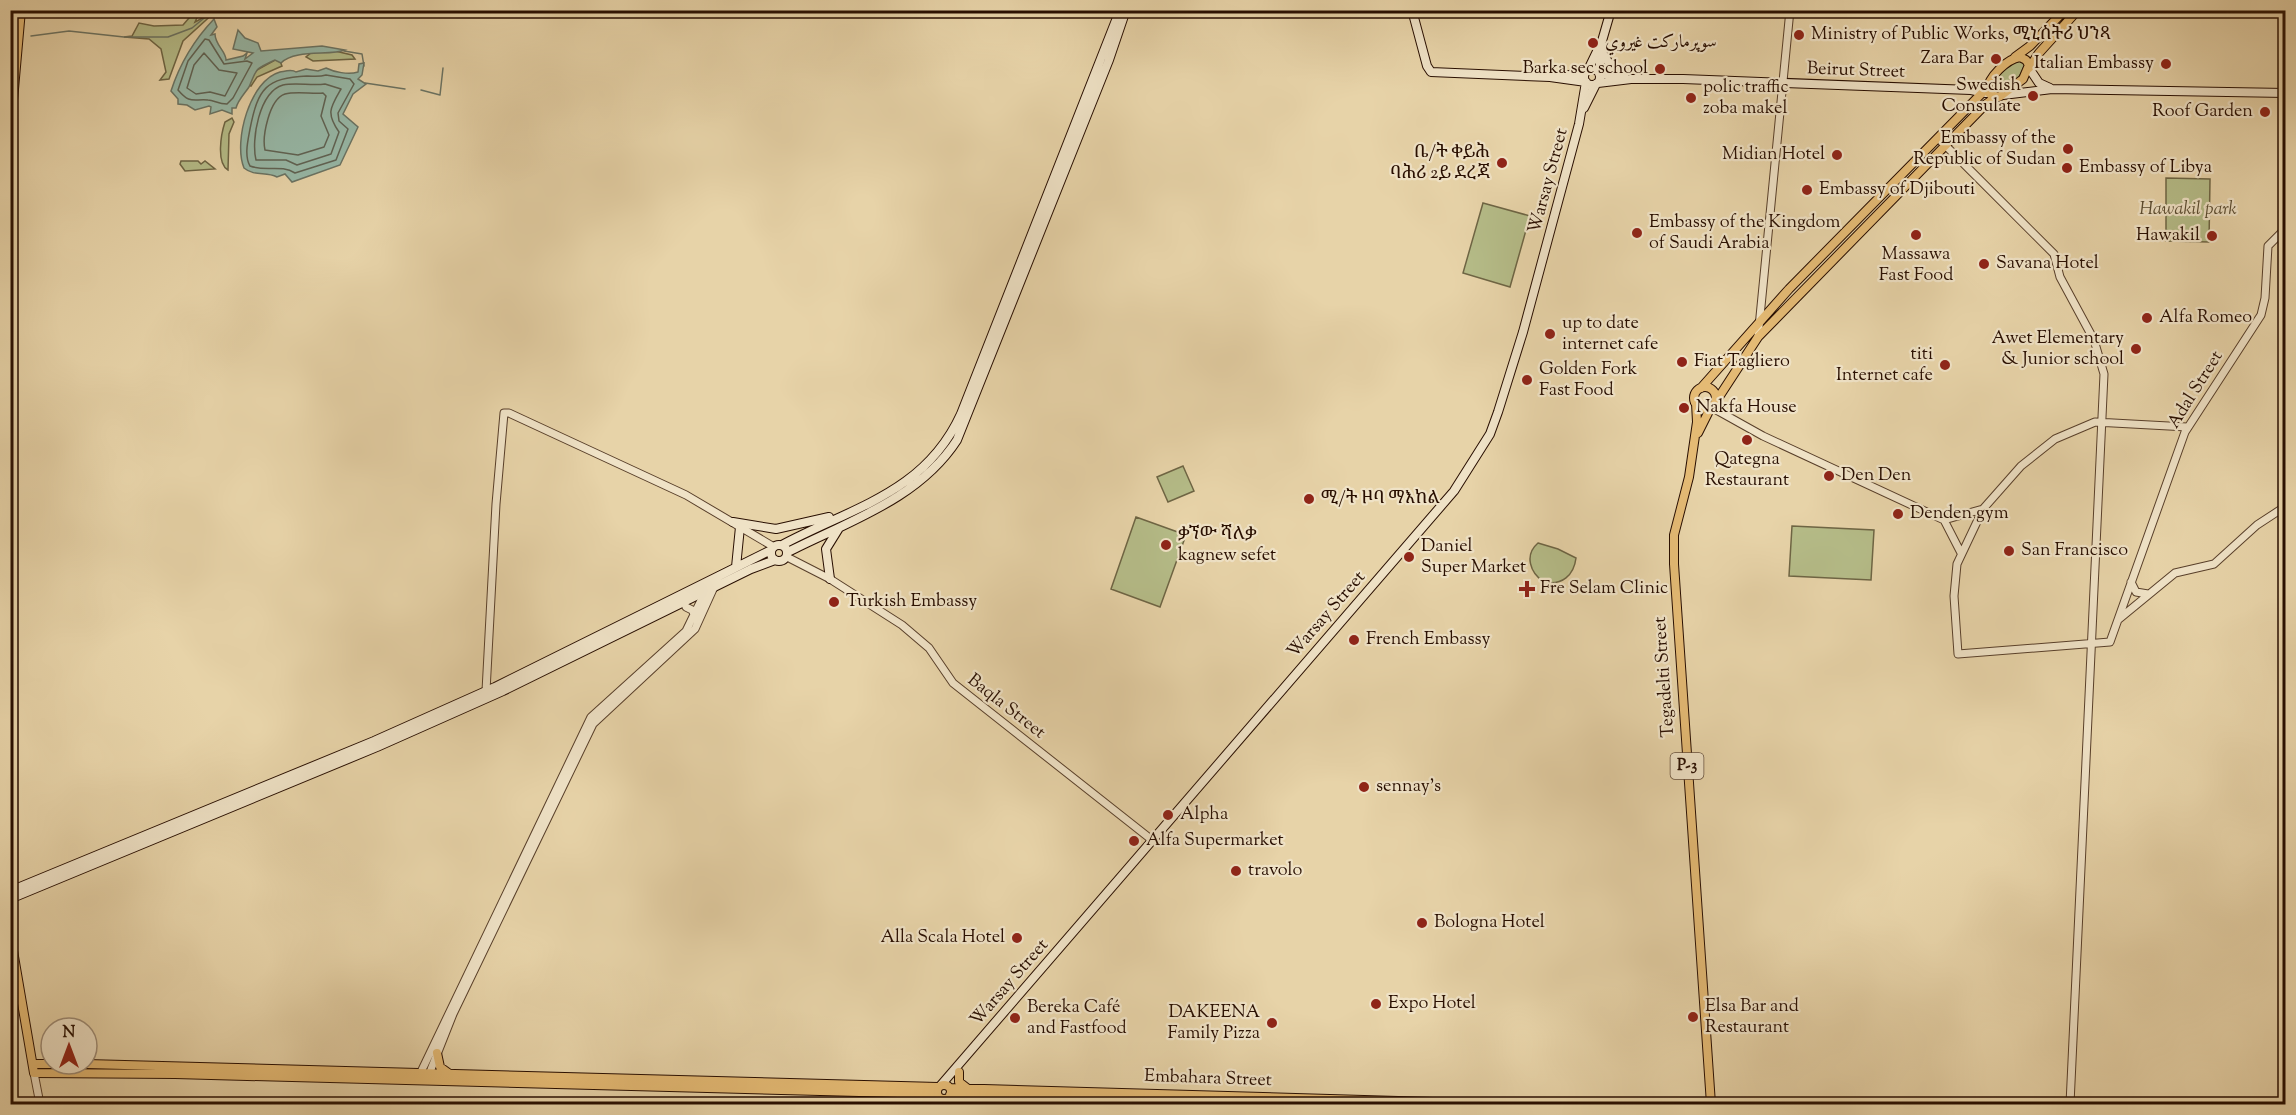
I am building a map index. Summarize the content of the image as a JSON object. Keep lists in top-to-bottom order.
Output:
{
  "streets": {
    "main road": [
      "Beirut Street",
      "Warsay Street",
      "Tegadelti Street",
      "P-3",
      "Embahara Street"
    ],
    "street": ["Adal Street", "Baqla Street"]
  },
  "crossings": [
    ["Warsay Street", "Baqla Street"],
    ["Warsay Street", "Embahara Street"],
    ["Tegadelti Street", "P-3"]
  ],
  "parks": ["Hawakil park"],
  "places": {
    "other": [
      "Ministry of Public Works, ሚኒስትሪ ህንጻ",
      "سوپرمارکت غيروي",
      "Zara Bar",
      "Italian Embassy",
      "Barka sec school",
      "Swedish Consulate",
      "polic traffic zoba makel",
      "Roof Garden",
      "Embassy of the Republic of Sudan",
      "Midian Hotel",
      "ቤ/ት ቀይሕ ባሕሪ 2ይ ደረጃ",
      "Embassy of Libya",
      "Embassy of Djibouti",
      "Embassy of the Kingdom of Saudi Arabia",
      "Massawa Fast Food",
      "Hawakil",
      "Savana Hotel",
      "Alfa Romeo",
      "up to date internet cafe",
      "Awet Elementary & Junior school",
      "Fiat Tagliero",
      "titi Internet cafe",
      "Golden Fork Fast Food",
      "Nakfa House",
      "Qategna Restaurant",
      "Den Den",
      "ሚ/ት ዞባ ማእከል",
      "Denden gym",
      "ቃኘው ሻለቃ kagnew sefet",
      "San Francisco",
      "Daniel Super Market",
      "Turkish Embassy",
      "French Embassy",
      "sennay's",
      "Alpha",
      "Alfa Supermarket",
      "travolo",
      "Bologna Hotel",
      "Alla Scala Hotel",
      "Expo Hotel",
      "Elsa Bar and Restaurant",
      "Bereka Café and Fastfood",
      "DAKEENA Family Pizza"
    ],
    "health": ["Fre Selam Clinic"]
  },
  "north": "top"
}
